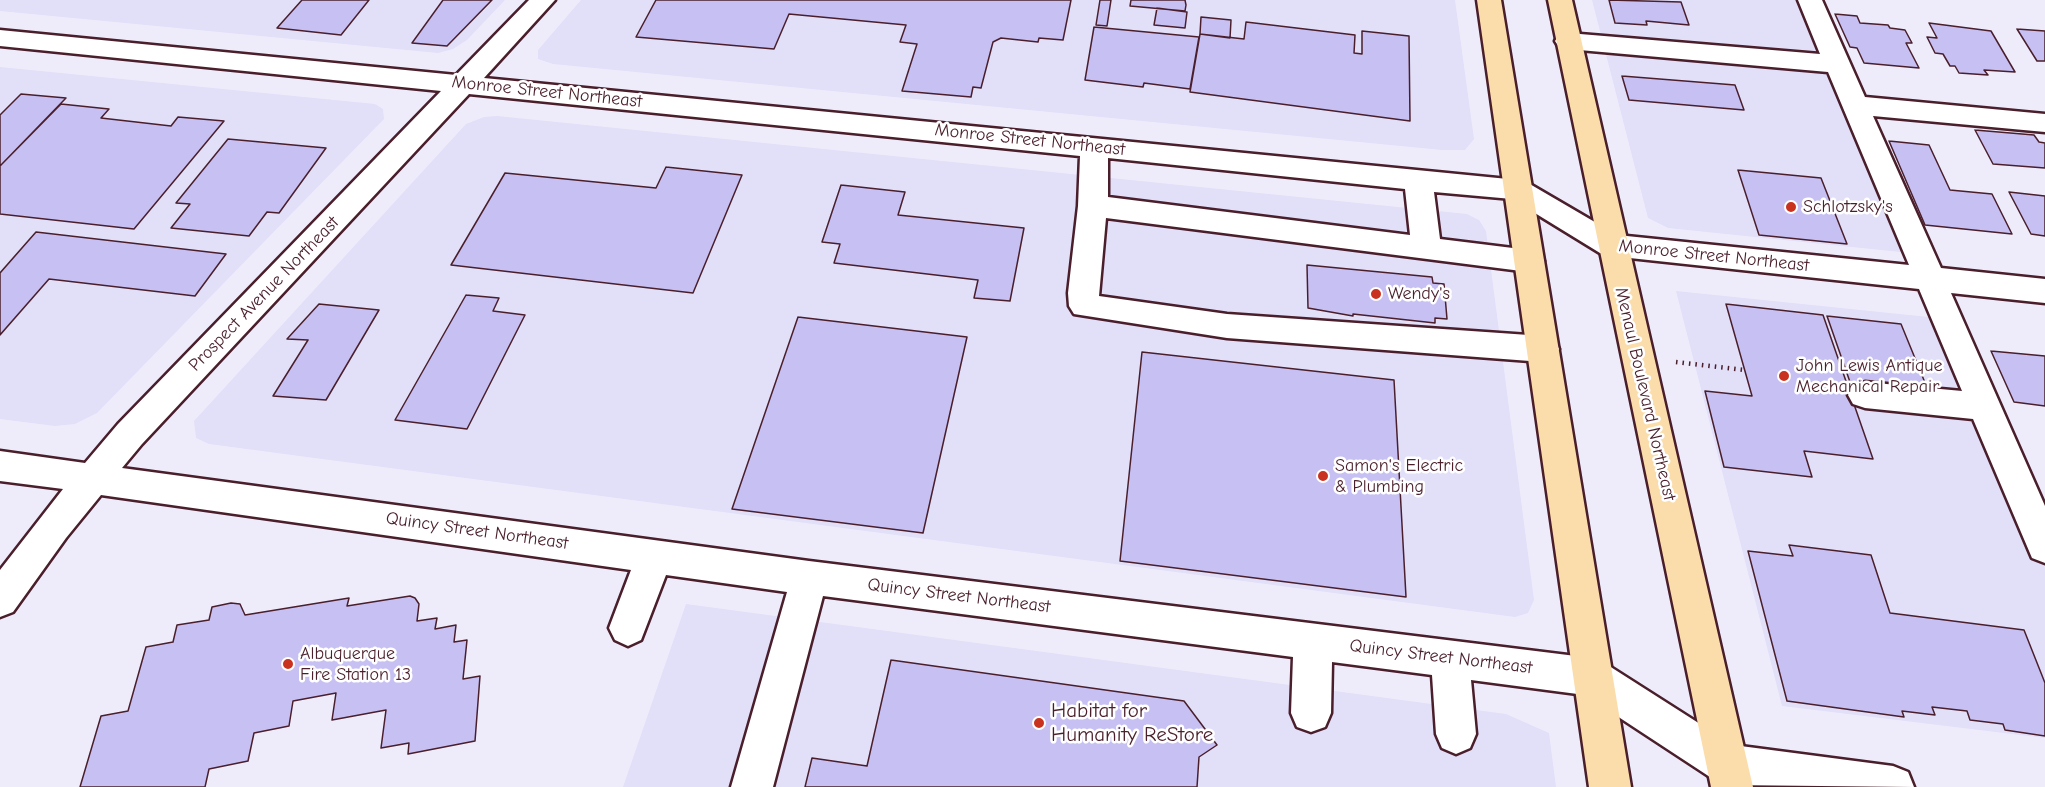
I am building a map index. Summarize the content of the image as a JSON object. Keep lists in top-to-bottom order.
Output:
{
  "streets": {
    "main road": ["Menaul Boulevard Northeast"],
    "street": ["Monroe Street Northeast", "Prospect Avenue Northeast", "Quincy Street Northeast"]
  },
  "crossings": [
    ["Monroe Street Northeast", "Prospect Avenue Northeast"],
    ["Monroe Street Northeast", "Menaul Boulevard Northeast"],
    ["Prospect Avenue Northeast", "Quincy Street Northeast"],
    ["Menaul Boulevard Northeast", "Quincy Street Northeast"]
  ],
  "places": [
    "Schlotzsky's",
    "Wendy's",
    "John Lewis Antique Mechanical Repair",
    "Samon's Electric & Plumbing",
    "Albuquerque Fire Station 13",
    "Habitat for Humanity ReStore"
  ]
}
